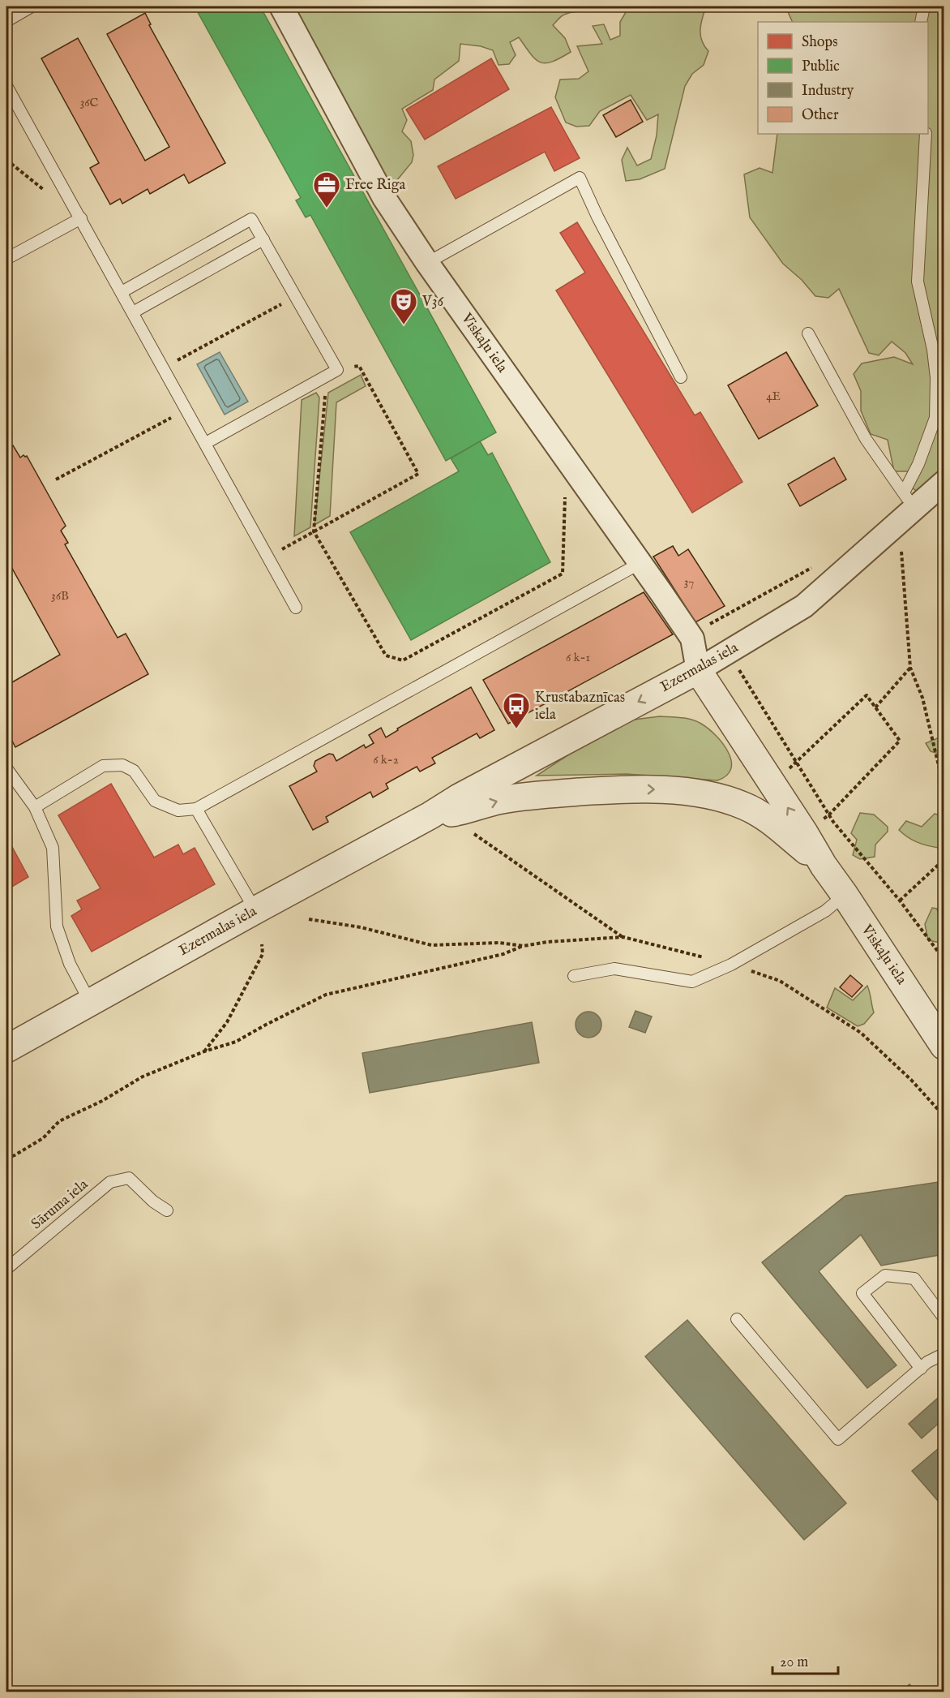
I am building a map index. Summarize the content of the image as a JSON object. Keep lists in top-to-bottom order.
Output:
{
  "streets": {
    "street": ["Viskaļu iela", "Ezermalas iela"],
    "lane": ["Sāruma iela"]
  },
  "crossings": [
    ["Viskaļu iela", "Ezermalas iela"]
  ],
  "places": {
    "office": ["Free Riga"],
    "theatre": ["V36"],
    "bus stop": ["Krustabaznīcas iela"]
  },
  "house_numbers": [
    "36C",
    "4E",
    "37",
    "36B",
    "6 k-1",
    "6 k-2"
  ],
  "legend": [
    "Shops",
    "Public",
    "Industry",
    "Other"
  ],
  "scale_bar": "20 m"
}
